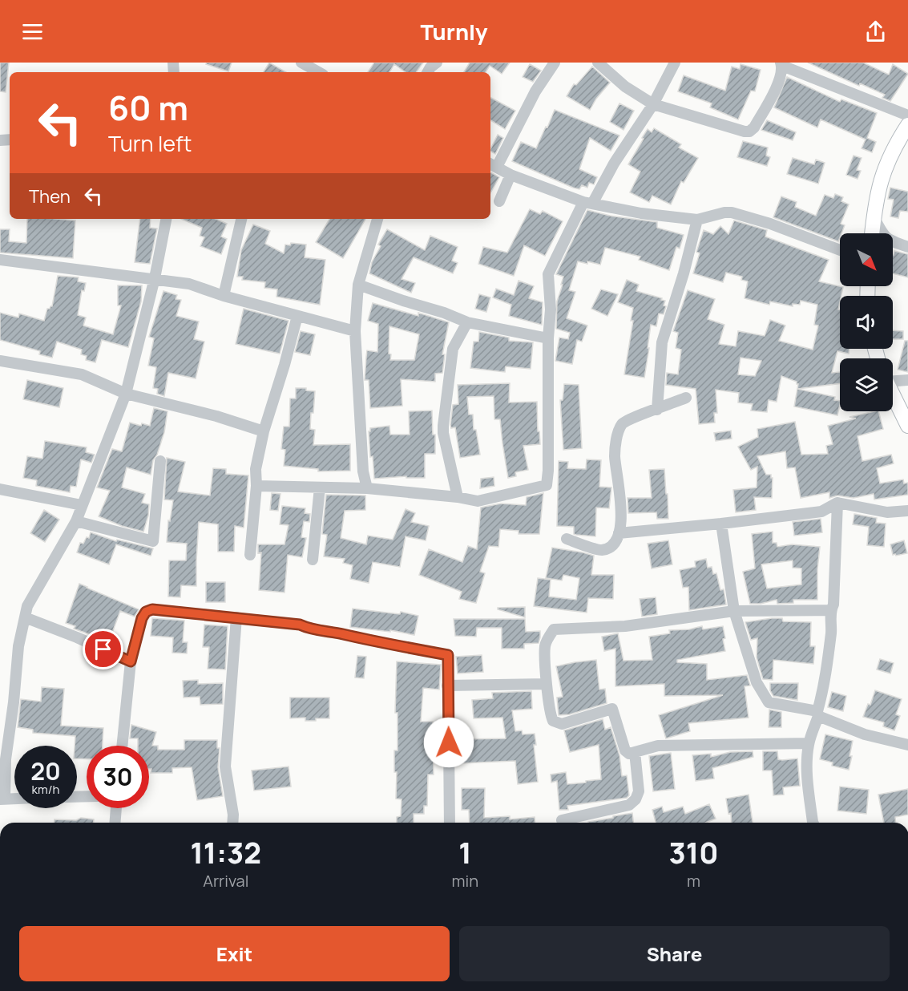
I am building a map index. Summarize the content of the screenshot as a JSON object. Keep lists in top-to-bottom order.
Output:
{
  "north": "bottom right",
  "page": {
    "header": "Turnly",
    "turn": ["60 m", "Turn left"],
    "then": "Then",
    "speed": "20 km/h",
    "limit": "30",
    "eta": [
      "11:32",
      "Arrival",
      "1",
      "min",
      "310",
      "m"
    ],
    "buttons": ["Exit", "Share"]
  }
}
